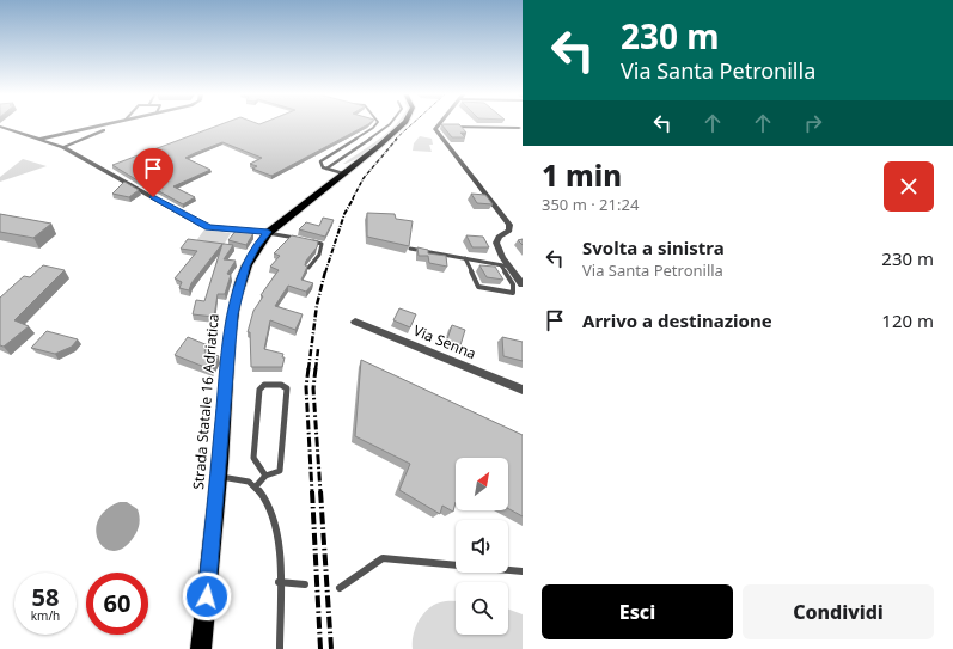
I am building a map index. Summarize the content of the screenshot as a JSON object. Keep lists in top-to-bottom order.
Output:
{
  "streets": {
    "main road": ["Strada Statale 16 Adriatica"],
    "street": ["Via Senna"]
  },
  "north": "top right",
  "page": {
    "turn": ["230 m", "Via Santa Petronilla"],
    "heading": ["1 min", "350 m · 21:24"],
    "list": [
      {
        "name": "Svolta a sinistra",
        "note": "Via Santa Petronilla",
        "value": "230 m"
      },
      {
        "name": "Arrivo a destinazione",
        "value": "120 m"
      }
    ],
    "speed": "58 km/h",
    "limit": "60",
    "buttons": ["Esci", "Condividi"]
  }
}
